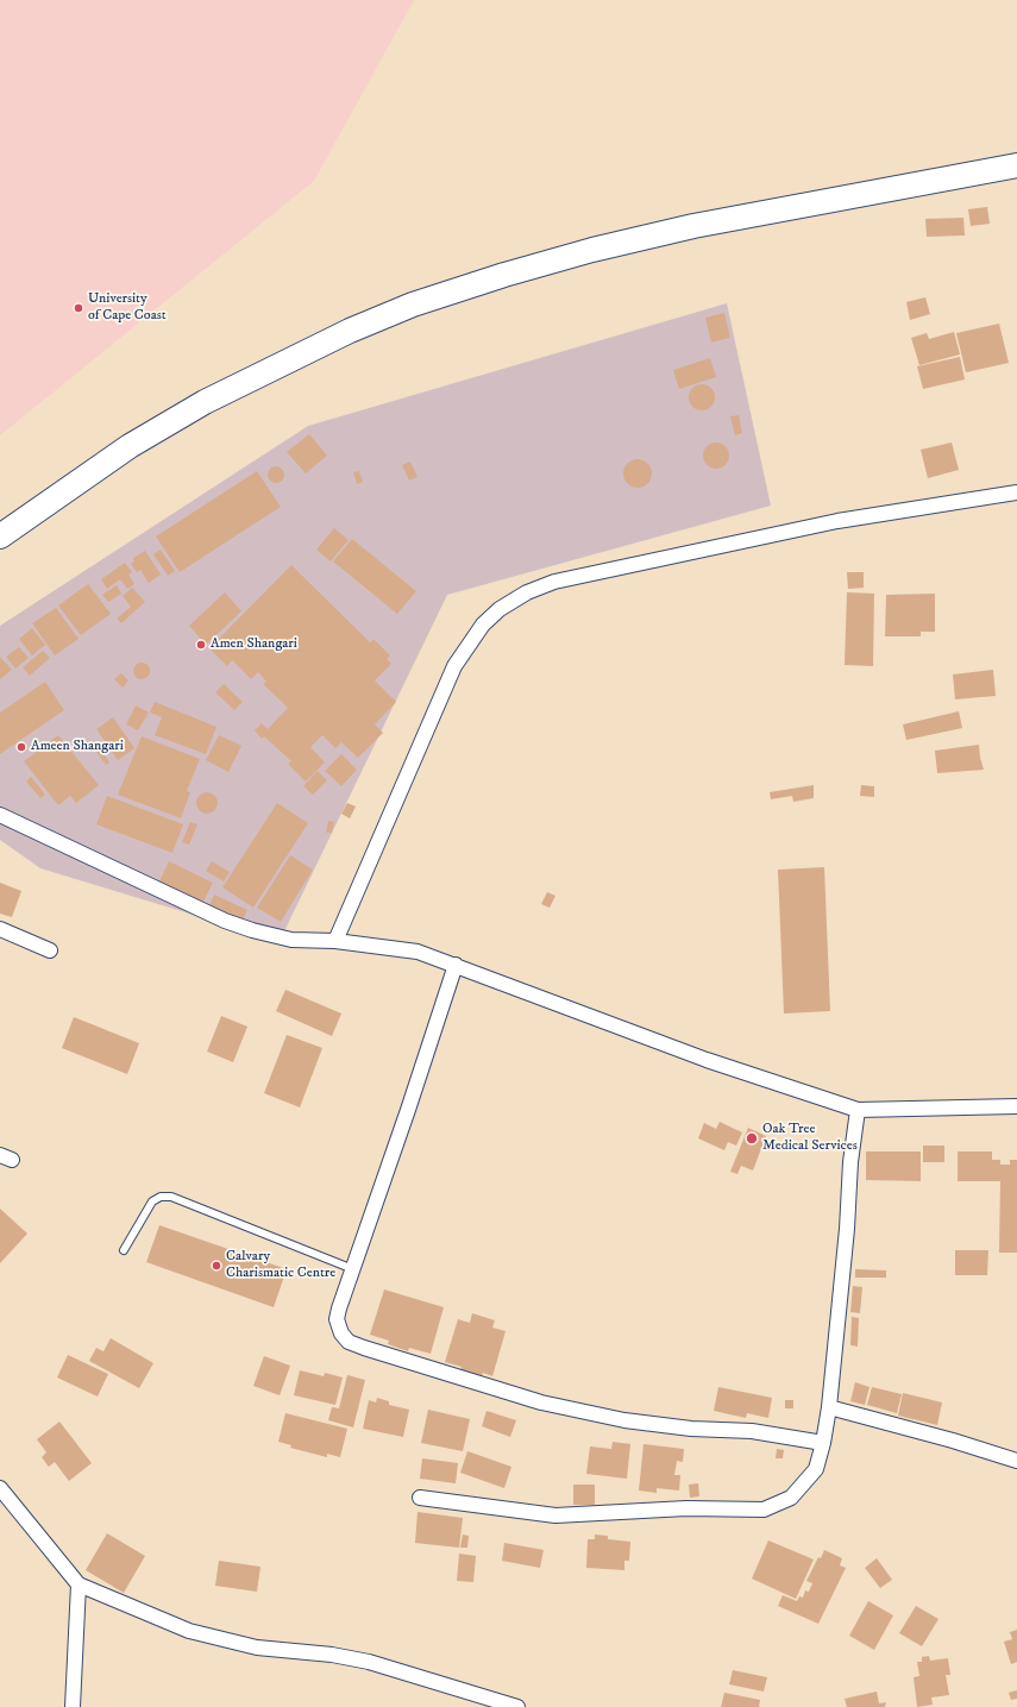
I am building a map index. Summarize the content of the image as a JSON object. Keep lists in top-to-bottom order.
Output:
{
  "places": [
    "University of Cape Coast",
    "Amen Shangari",
    "Ameen Shangari",
    "Oak Tree Medical Services",
    "Calvary Charismatic Centre"
  ]
}
